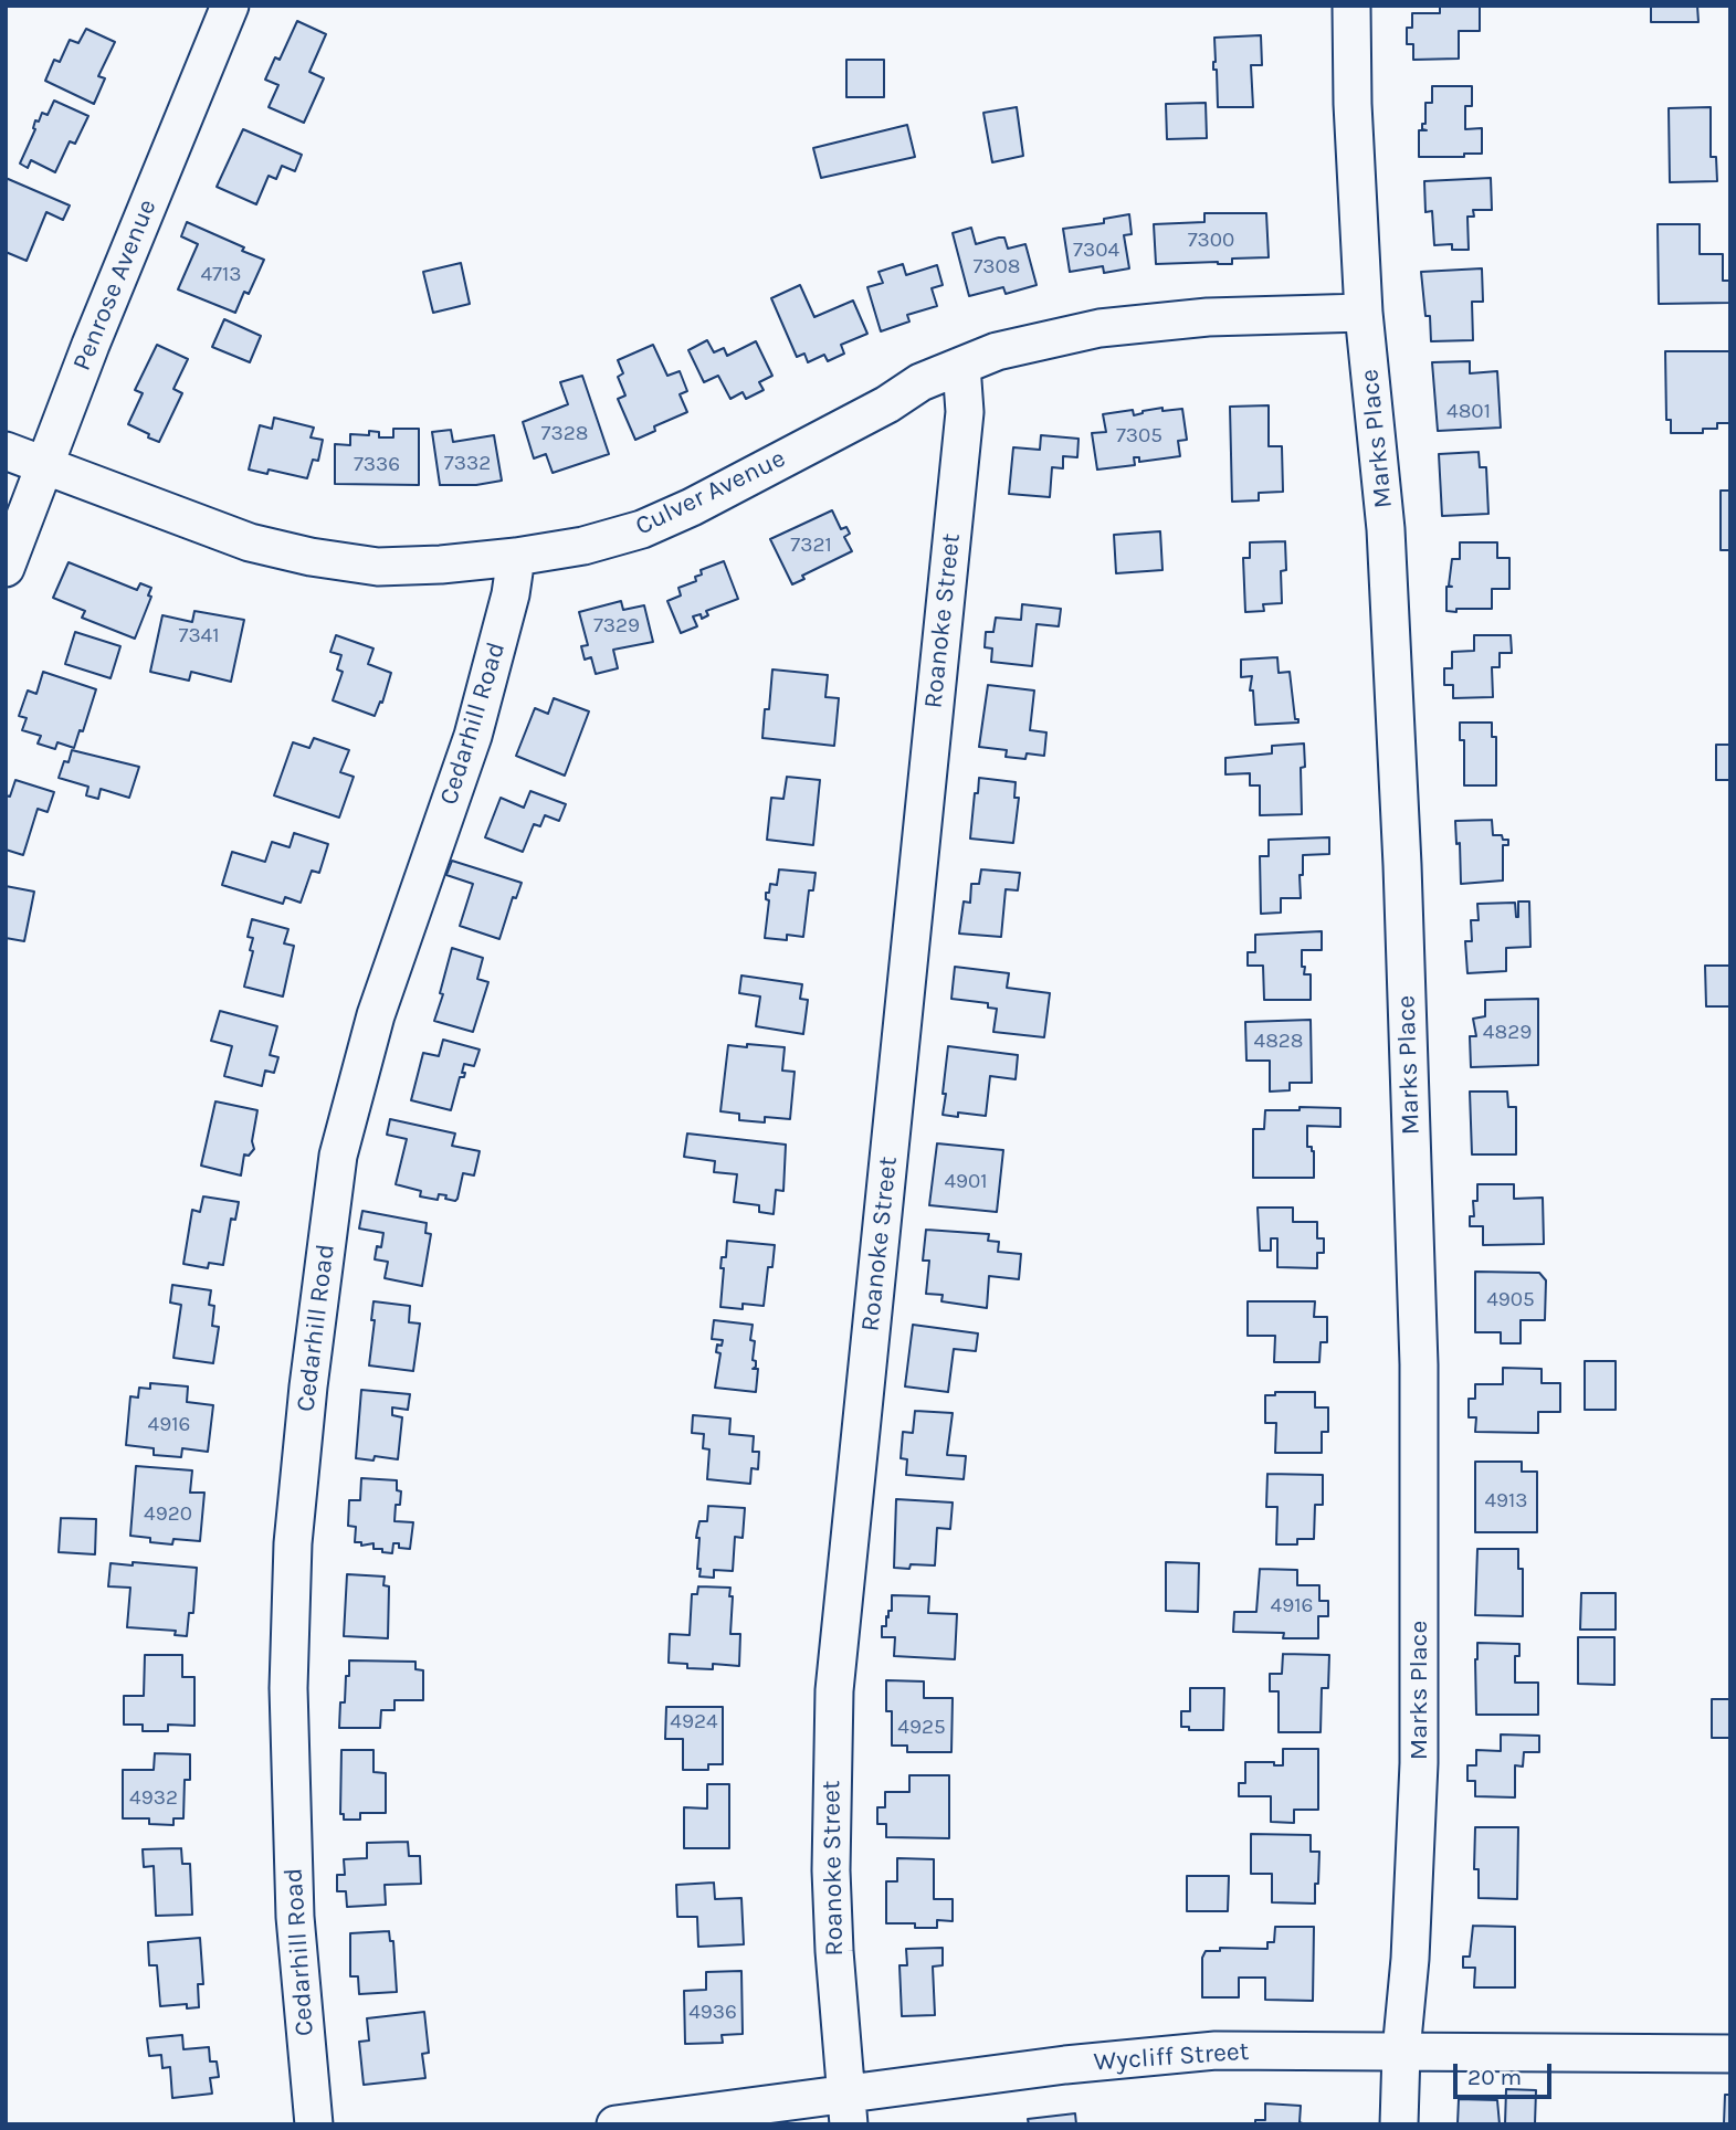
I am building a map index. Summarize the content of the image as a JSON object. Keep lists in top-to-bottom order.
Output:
{
  "streets": {
    "street": [
      "Penrose Avenue",
      "Marks Place",
      "Culver Avenue",
      "Roanoke Street",
      "Cedarhill Road",
      "Wycliff Street"
    ]
  },
  "crossings": [
    ["Penrose Avenue", "Culver Avenue"],
    ["Marks Place", "Culver Avenue"],
    ["Marks Place", "Wycliff Street"],
    ["Culver Avenue", "Roanoke Street"],
    ["Culver Avenue", "Cedarhill Road"],
    ["Roanoke Street", "Wycliff Street"]
  ],
  "house_numbers": [
    "7300",
    "7304",
    "7308",
    "4713",
    "4801",
    "7328",
    "7305",
    "7332",
    "7336",
    "7321",
    "7329",
    "7341",
    "4829",
    "4828",
    "4901",
    "4905",
    "4916",
    "4913",
    "4920",
    "4916",
    "4924",
    "4925",
    "4932",
    "4936"
  ],
  "scale_bar": "20 m"
}
